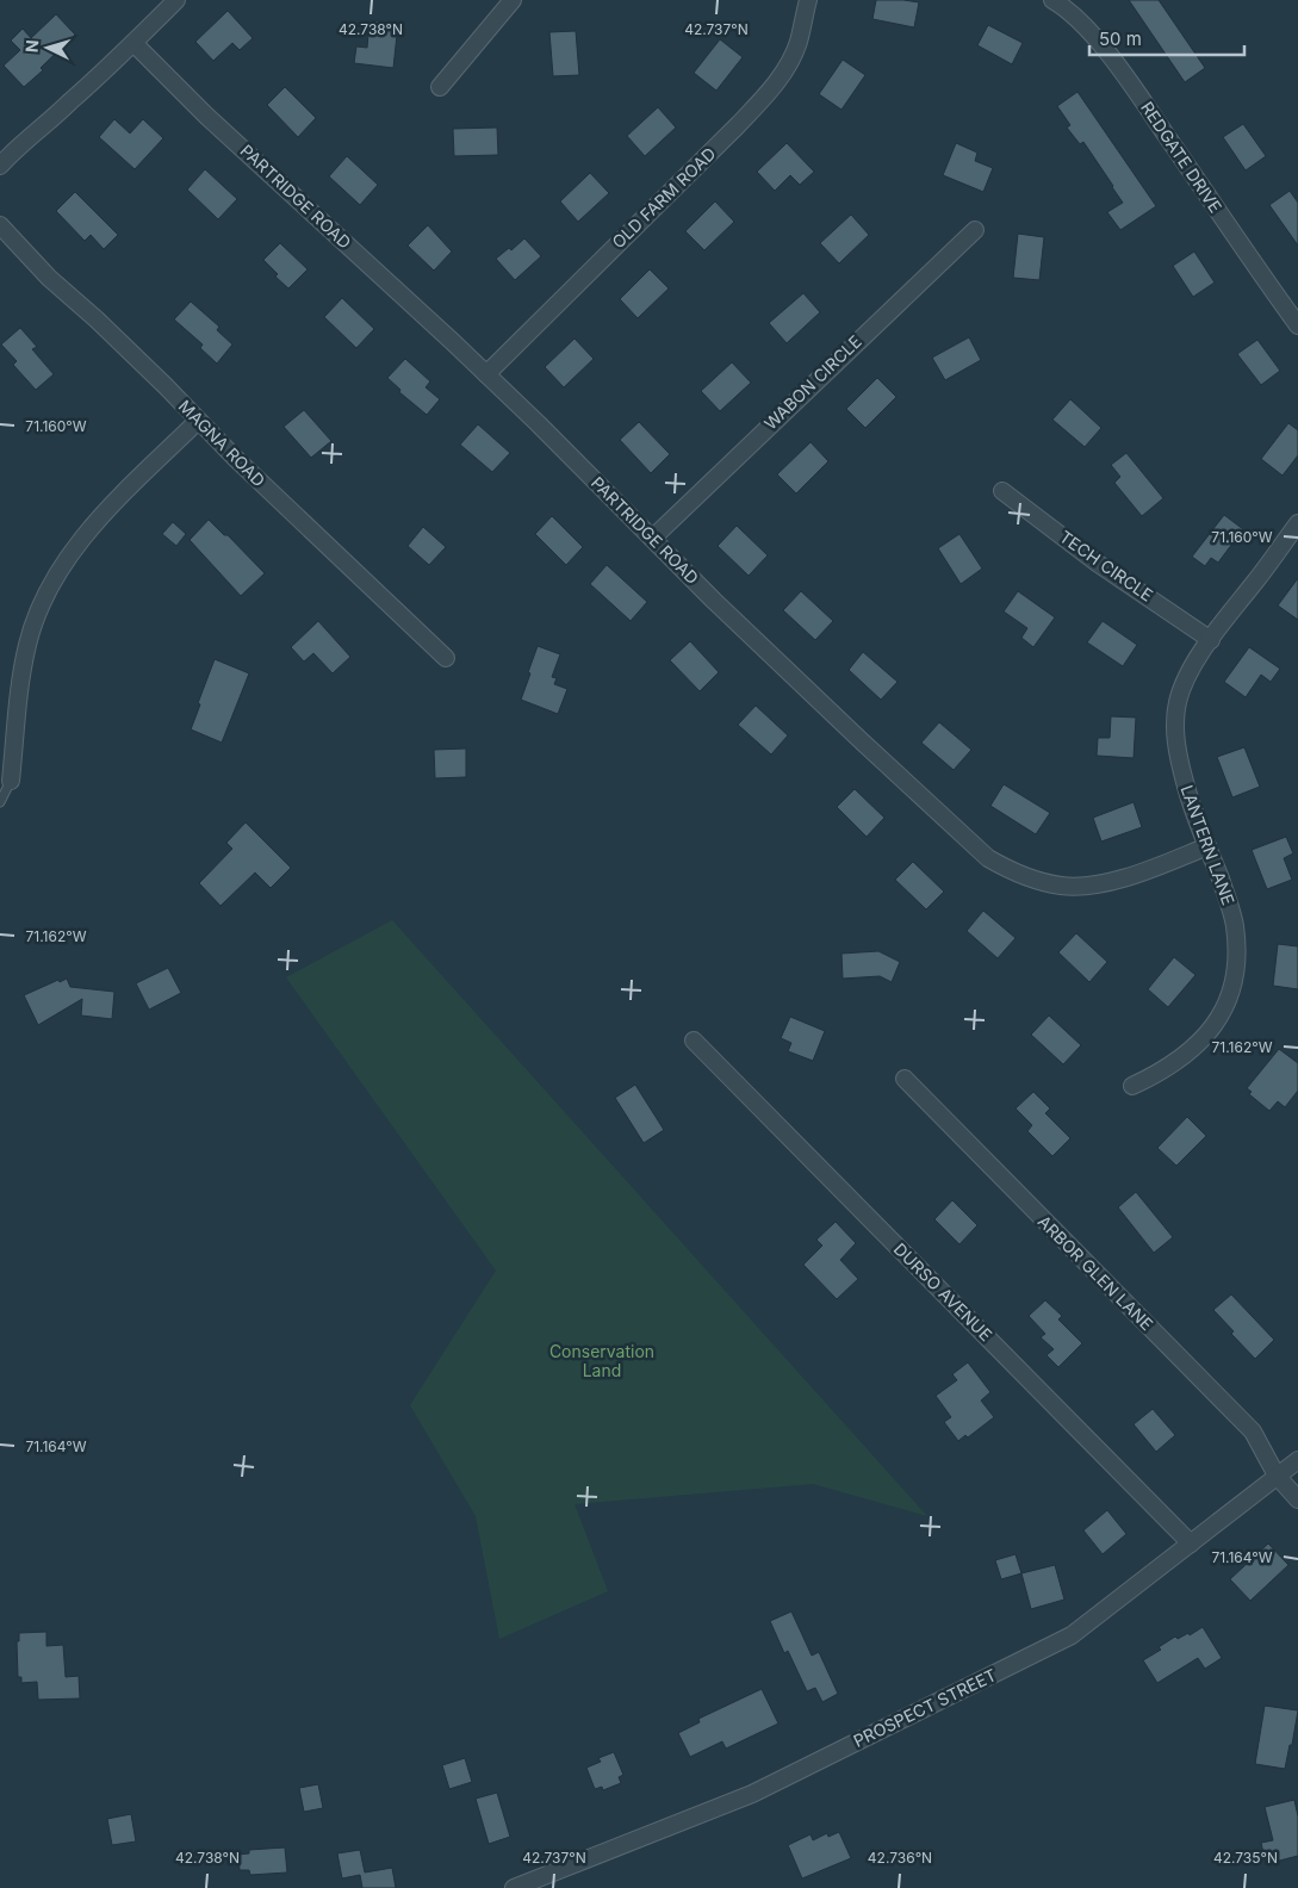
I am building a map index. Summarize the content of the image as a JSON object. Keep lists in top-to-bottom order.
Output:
{
  "streets": {
    "street": [
      "REDGATE DRIVE",
      "PARTRIDGE ROAD",
      "OLD FARM ROAD",
      "WABON CIRCLE",
      "MAGNA ROAD",
      "TECH CIRCLE",
      "LANTERN LANE",
      "ARBOR GLEN LANE",
      "DURSO AVENUE",
      "PROSPECT STREET"
    ]
  },
  "crossings": [
    ["PARTRIDGE ROAD", "OLD FARM ROAD"],
    ["PARTRIDGE ROAD", "WABON CIRCLE"],
    ["PARTRIDGE ROAD", "LANTERN LANE"],
    ["TECH CIRCLE", "LANTERN LANE"],
    ["ARBOR GLEN LANE", "PROSPECT STREET"],
    ["DURSO AVENUE", "PROSPECT STREET"]
  ],
  "parks": ["Conservation Land"],
  "scale_bar": "50 m",
  "north": "left",
  "coordinates": [
    "42.738°N",
    "42.737°N",
    "71.160°W",
    "71.162°W",
    "71.164°W",
    "42.736°N",
    "42.735°N"
  ]
}
